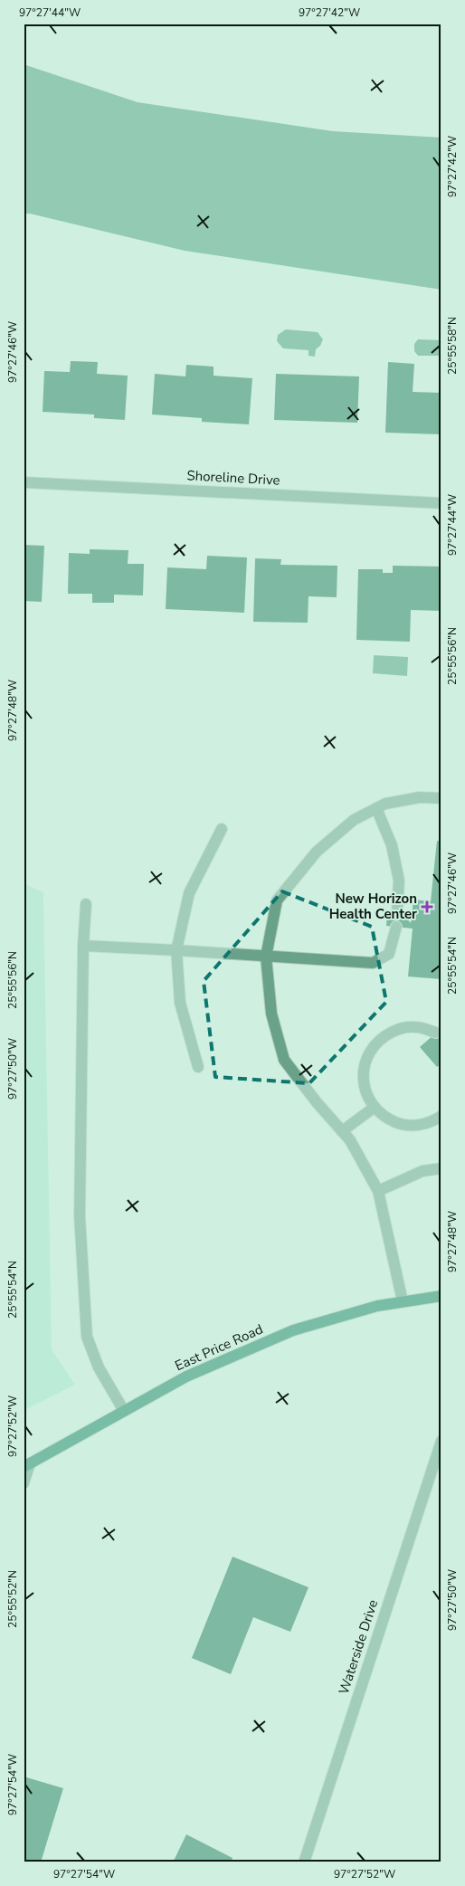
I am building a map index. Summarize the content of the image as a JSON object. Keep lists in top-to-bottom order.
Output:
{
  "streets": {
    "main road": ["East Price Road"],
    "street": ["Shoreline Drive", "Waterside Drive"]
  },
  "places": {
    "health": ["New Horizon Health Center"]
  },
  "coordinates": [
    "97°27'44\"W",
    "97°27'42\"W",
    "25°55'58\"N",
    "97°27'46\"W",
    "25°55'56\"N",
    "97°27'48\"W",
    "25°55'54\"N",
    "97°27'50\"W",
    "97°27'52\"W",
    "25°55'52\"N",
    "97°27'54\"W"
  ]
}
